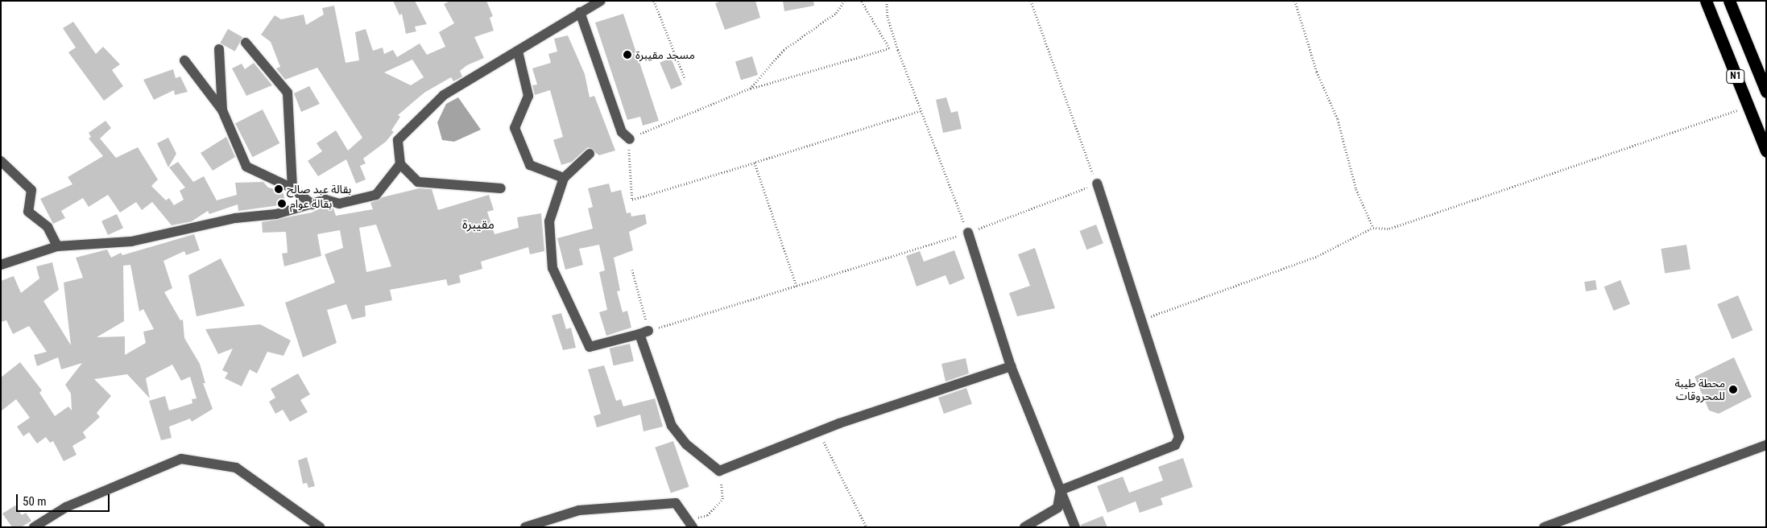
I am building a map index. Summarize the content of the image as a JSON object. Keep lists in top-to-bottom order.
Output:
{
  "streets": {
    "highway": ["N1"]
  },
  "districts": ["مقيبرة"],
  "places": [
    "مسجد مقيبرة",
    "بقالة عبد صالح",
    "بقالة عوام",
    "محطة طيبة للمحروقات"
  ],
  "scale_bar": "50 m"
}
